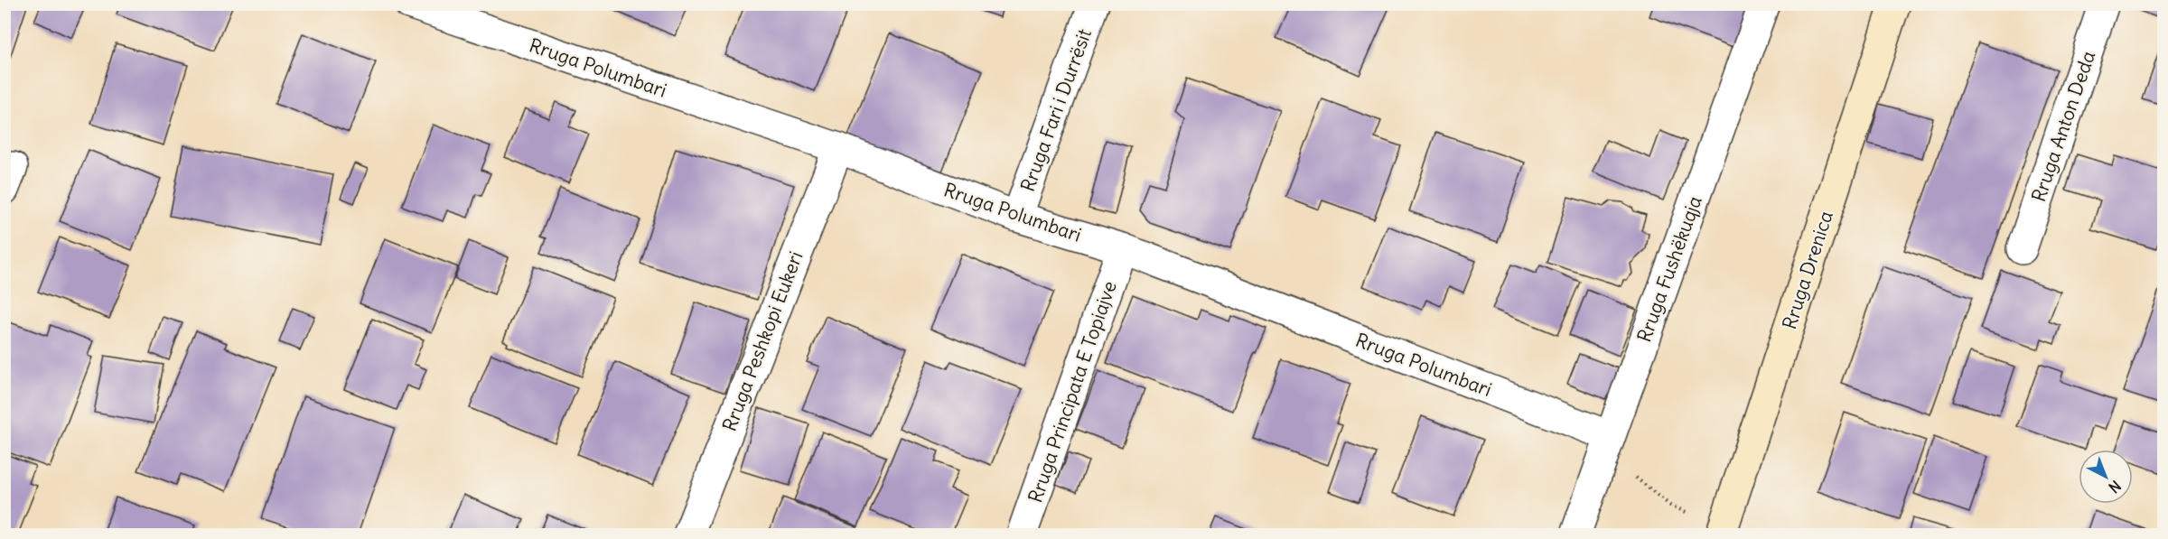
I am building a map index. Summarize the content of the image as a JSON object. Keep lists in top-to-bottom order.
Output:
{
  "streets": {
    "street": [
      "Rruga Polumbari",
      "Rruga Fari i Durrësit",
      "Rruga Anton Deda",
      "Rruga Fushëkuqja",
      "Rruga Drenica",
      "Rruga Peshkopi Eukeri",
      "Rruga Principata E Topiajve"
    ]
  },
  "crossings": [
    ["Rruga Polumbari", "Rruga Fari i Durrësit"],
    ["Rruga Polumbari", "Rruga Fushëkuqja"],
    ["Rruga Polumbari", "Rruga Peshkopi Eukeri"],
    ["Rruga Polumbari", "Rruga Principata E Topiajve"]
  ],
  "north": "bottom right"
}
